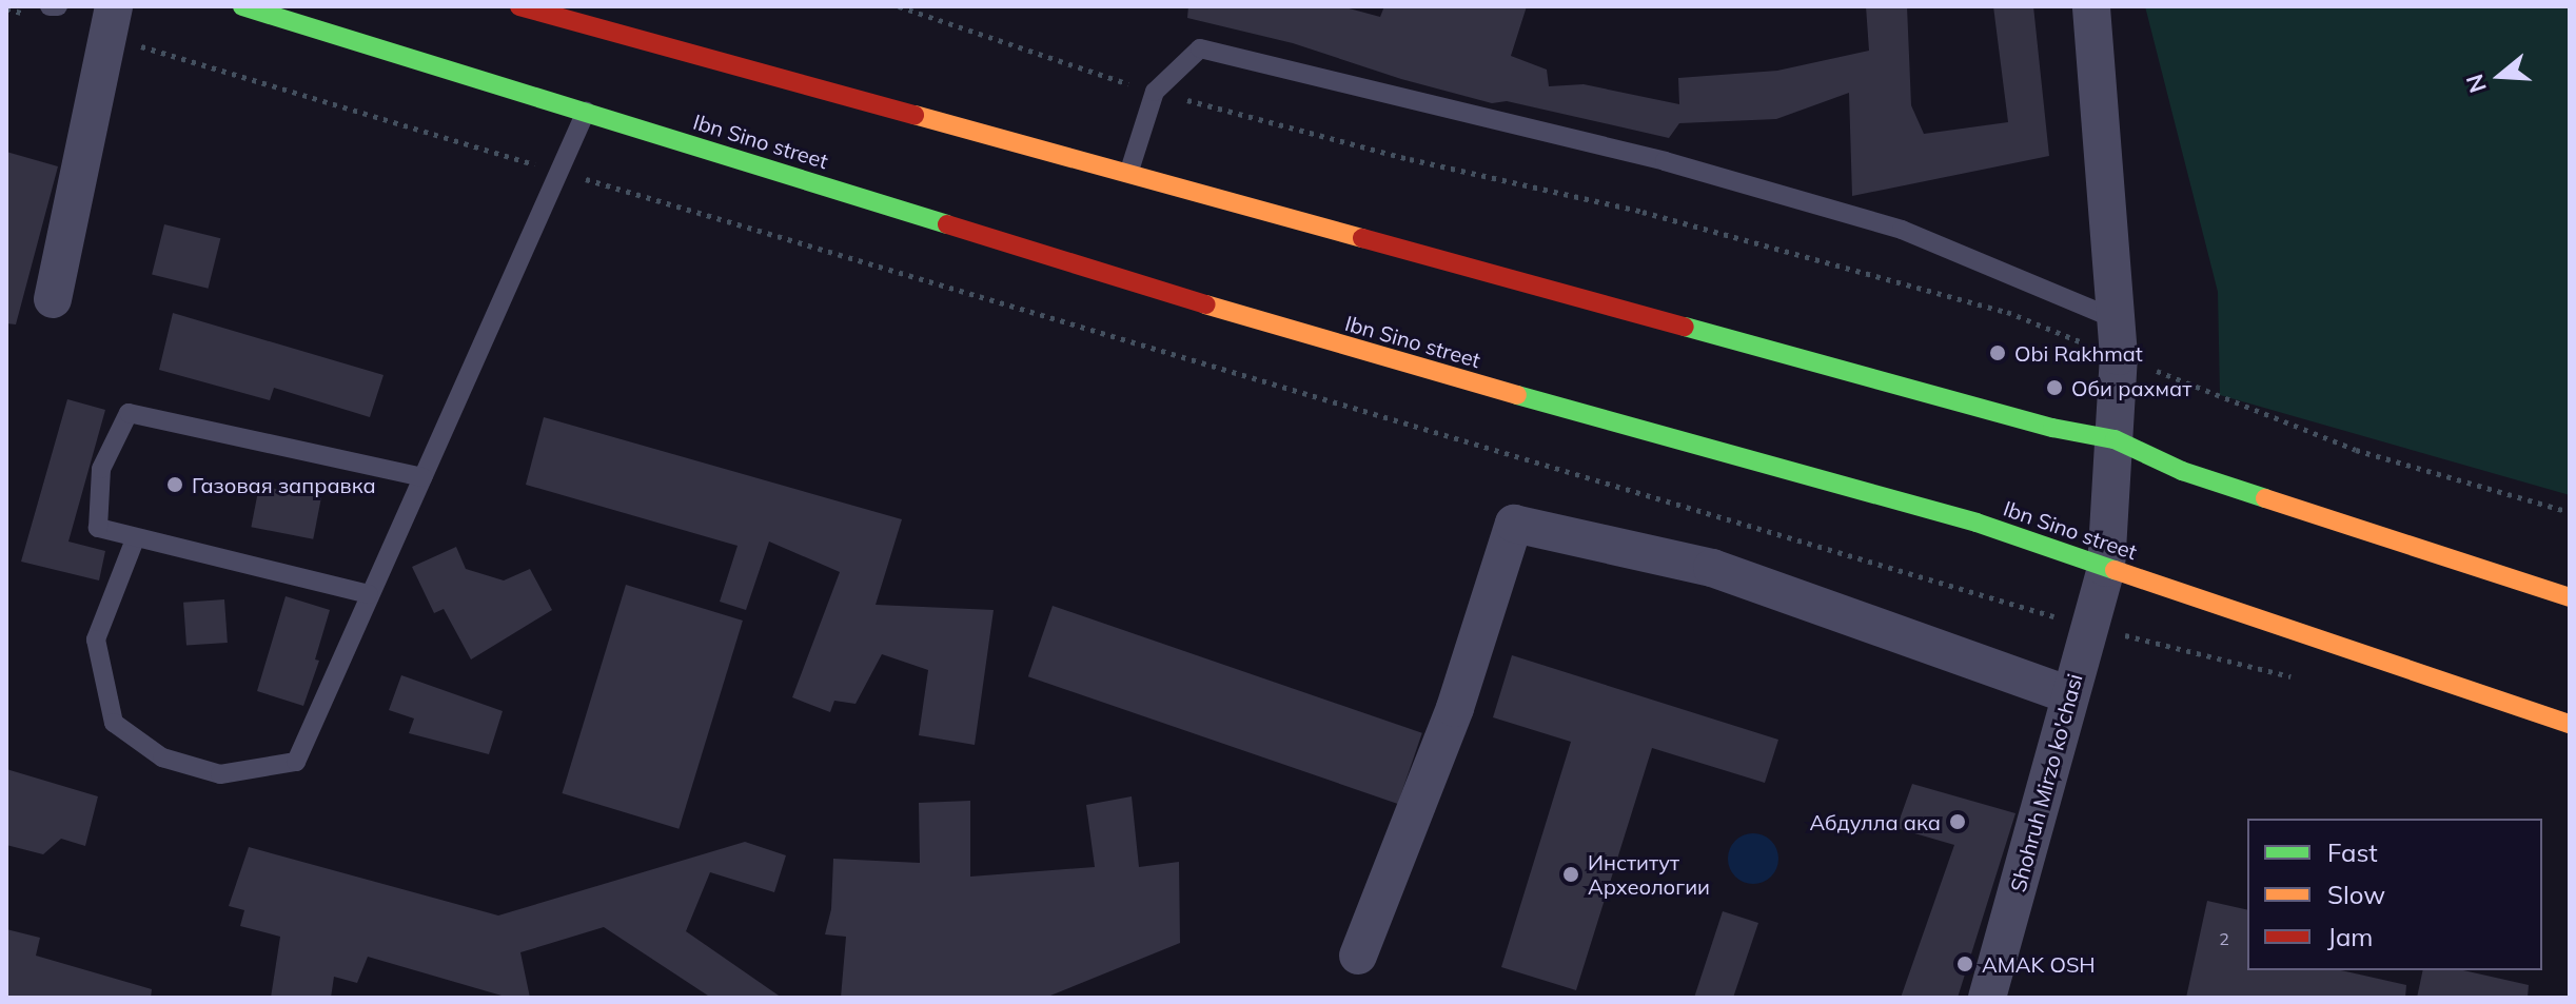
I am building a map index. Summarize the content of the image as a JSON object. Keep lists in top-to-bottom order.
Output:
{
  "streets": {
    "main road": ["Ibn Sino street"],
    "street": ["Shohruh Mirzo ko'chasi"]
  },
  "crossings": [
    ["Ibn Sino street", "Shohruh Mirzo ko'chasi"]
  ],
  "places": [
    "Obi Rakhmat",
    "Оби рахмат",
    "Газовая заправка",
    "Абдулла ака",
    "Институт Археологии",
    "AMAK OSH"
  ],
  "house_numbers": ["2"],
  "legend": ["Fast", "Slow", "Jam"],
  "north": "left"
}
